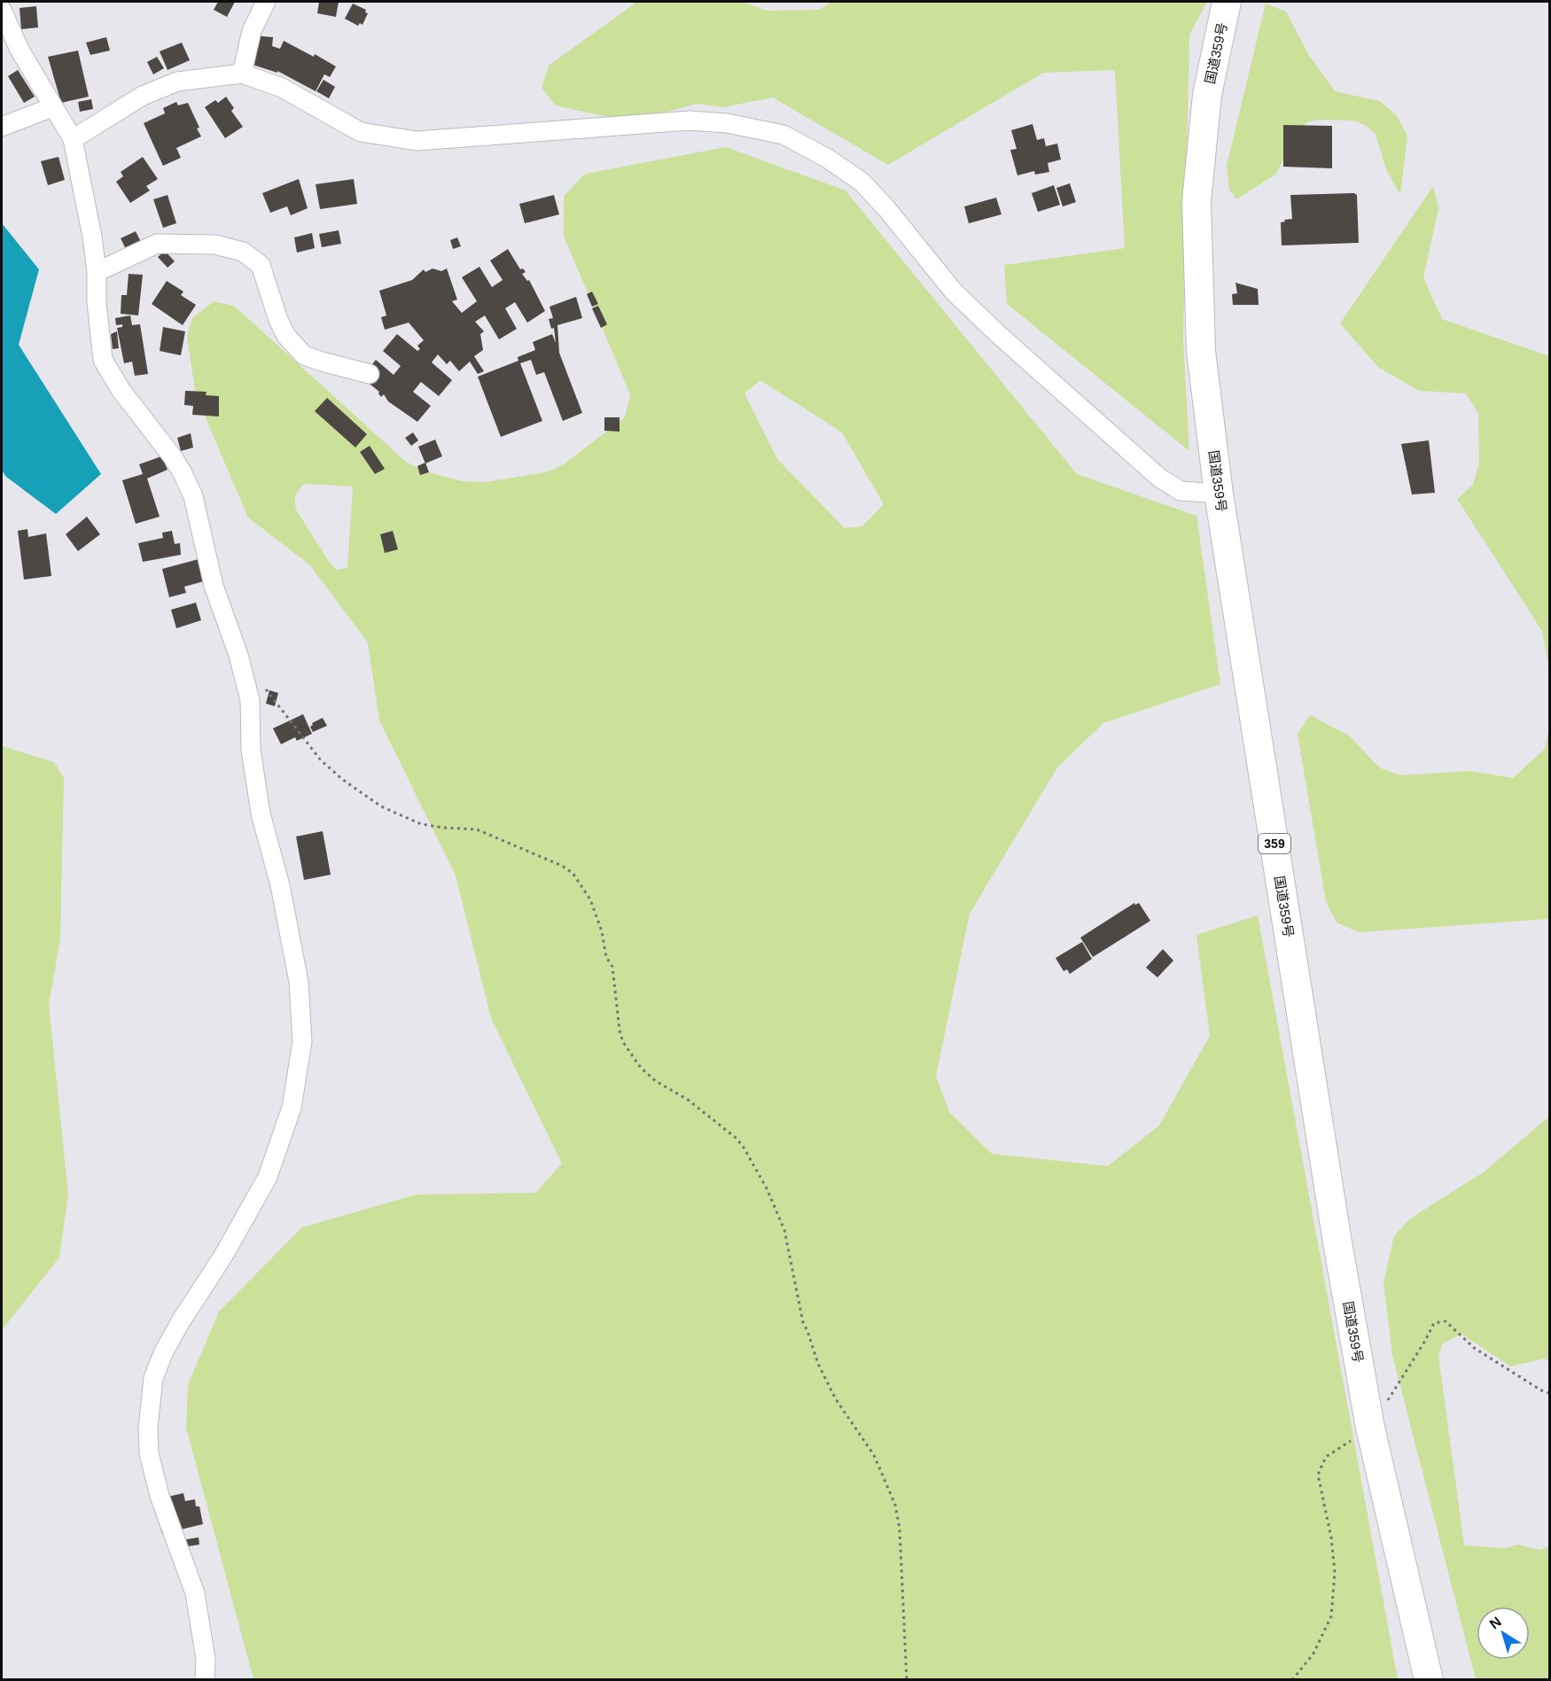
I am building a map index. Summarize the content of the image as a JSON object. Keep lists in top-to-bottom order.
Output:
{
  "streets": {
    "highway": ["国道359号", "359"]
  },
  "north": "top left"
}
